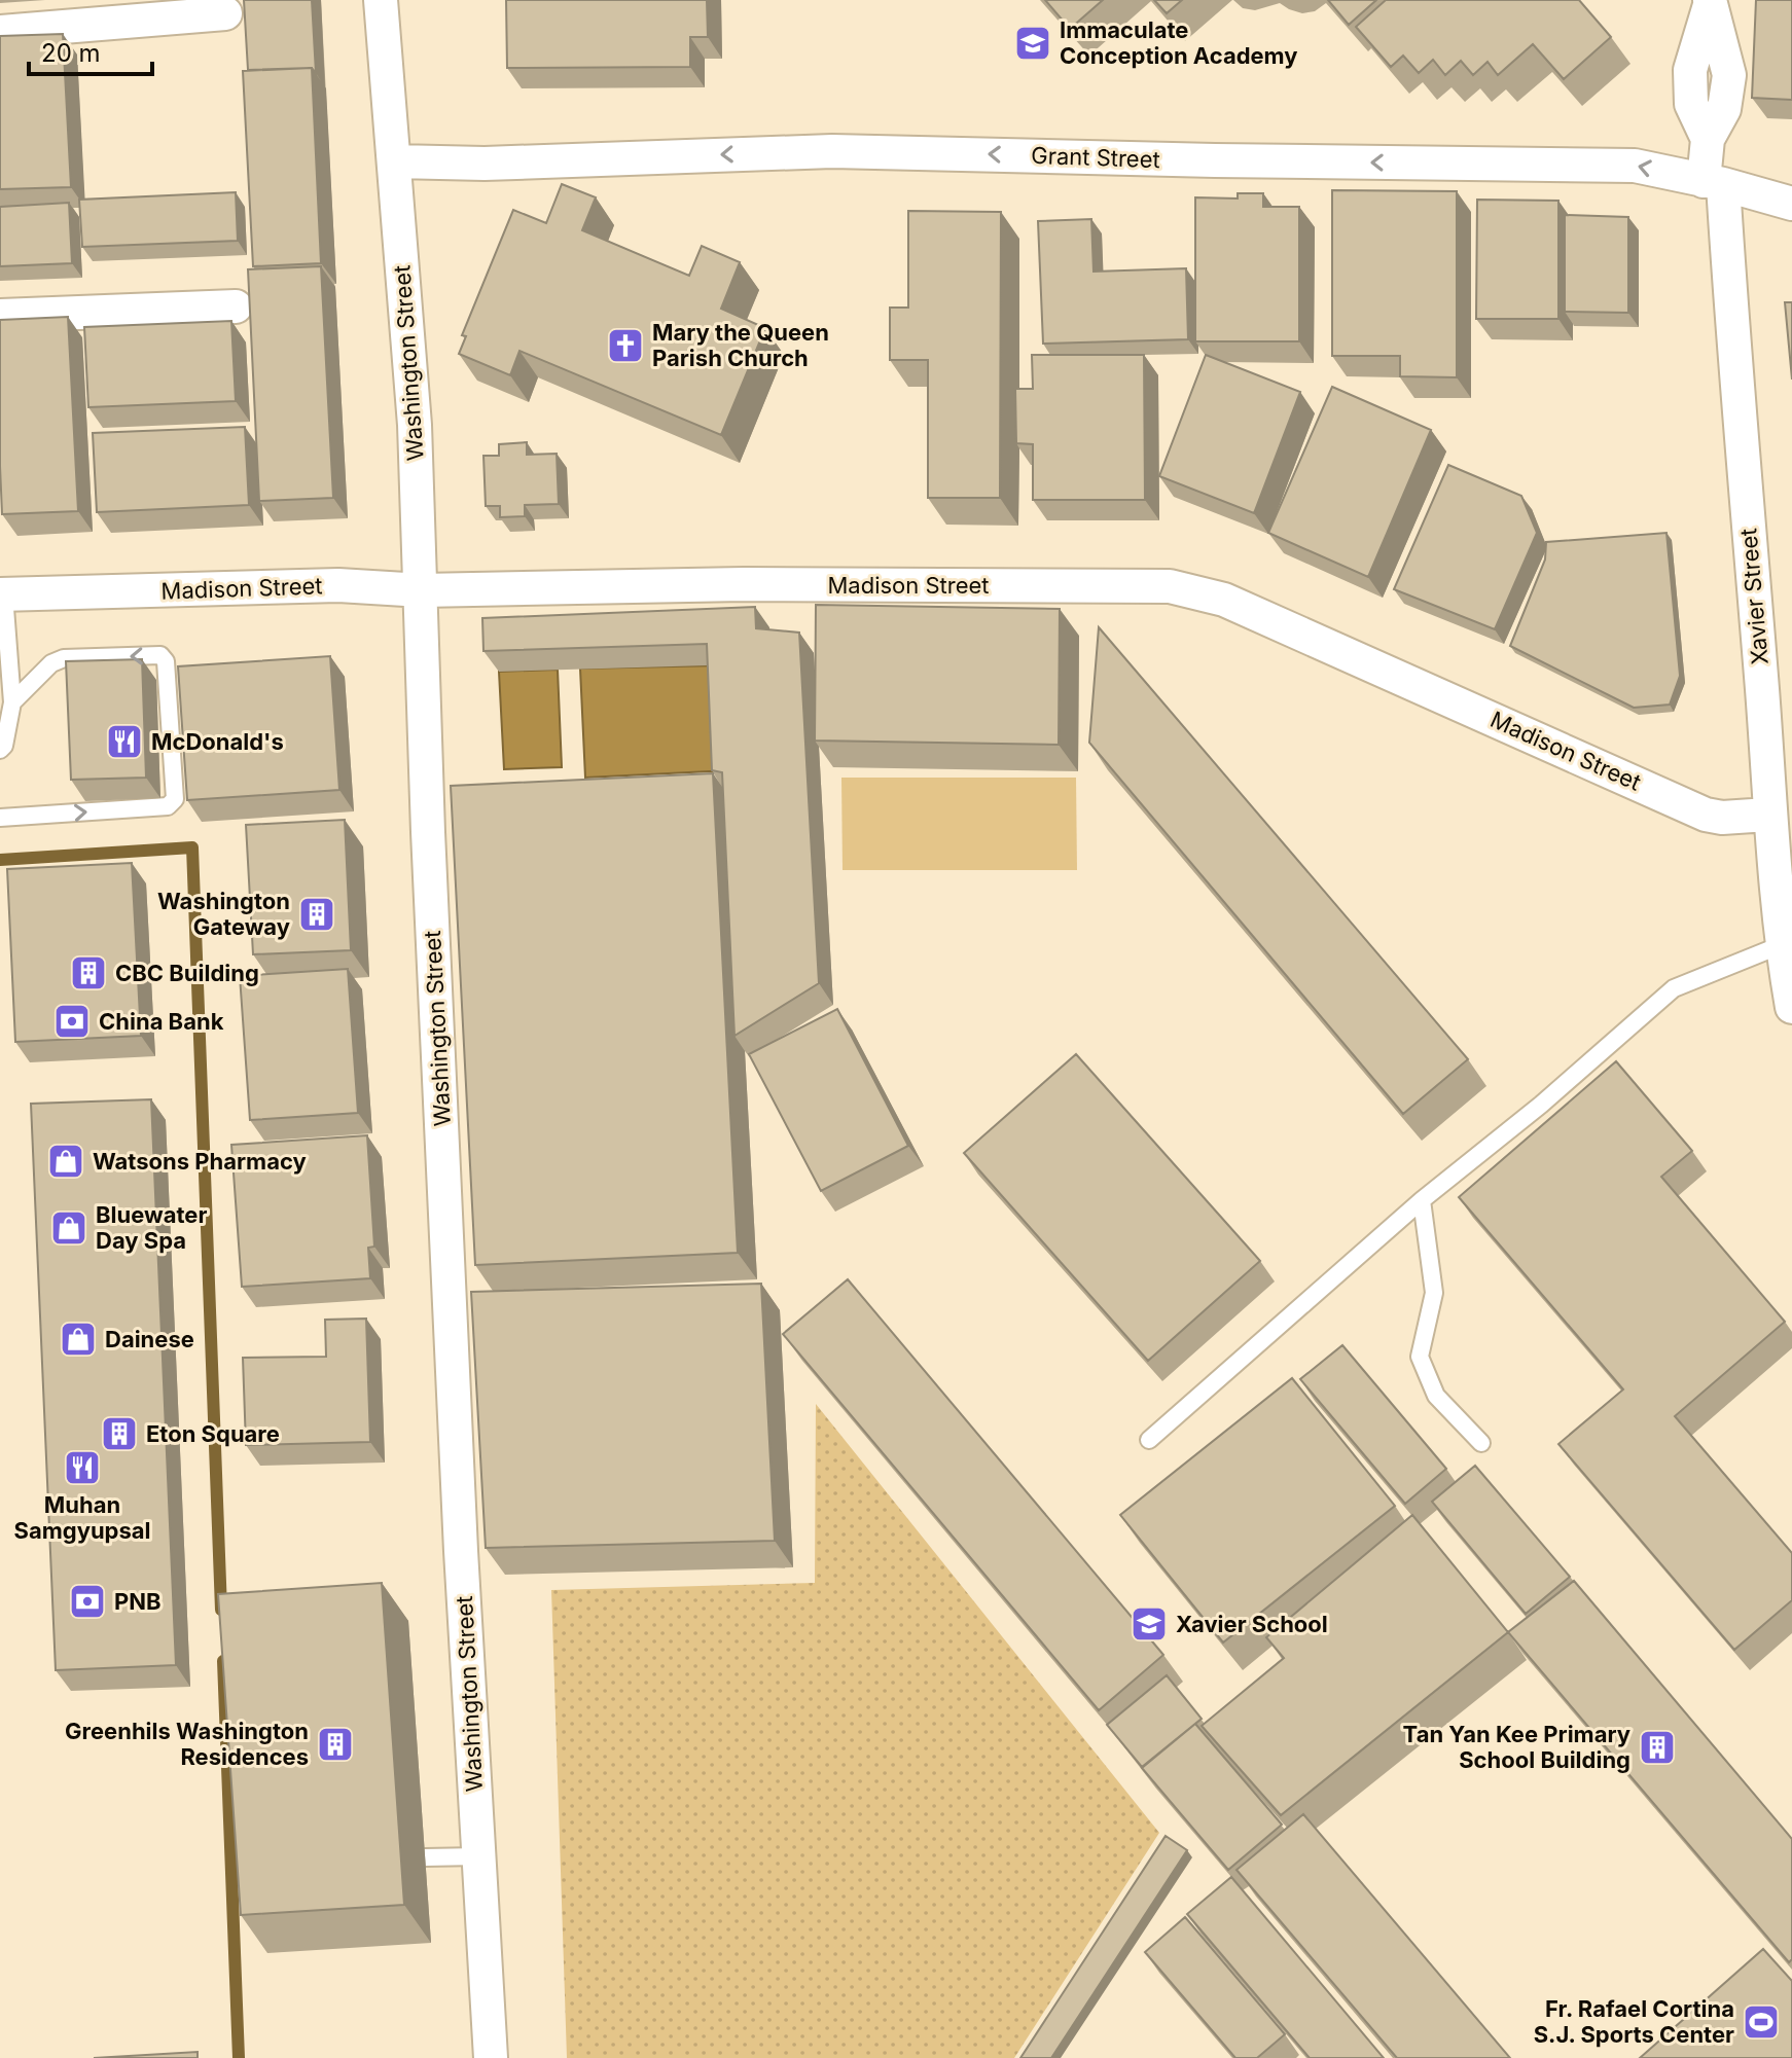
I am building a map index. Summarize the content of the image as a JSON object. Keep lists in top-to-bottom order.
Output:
{
  "streets": {
    "street": [
      "Grant Street",
      "Washington Street",
      "Madison Street",
      "Xavier Street"
    ]
  },
  "crossings": [
    ["Grant Street", "Washington Street"],
    ["Grant Street", "Xavier Street"],
    ["Washington Street", "Madison Street"],
    ["Madison Street", "Xavier Street"]
  ],
  "one_way": ["Grant Street"],
  "places": {
    "school or university": ["Immaculate Conception Academy", "Xavier School"],
    "church": ["Mary the Queen Parish Church"],
    "restaurant": ["McDonald's", "Muhan Samgyupsal"],
    "building": [
      "Washington Gateway",
      "CBC Building",
      "Eton Square",
      "Greenhils Washington Residences",
      "Tan Yan Kee Primary School Building"
    ],
    "bank": ["China Bank", "PNB"],
    "shop": ["Watsons Pharmacy", "Bluewater Day Spa", "Dainese"],
    "sports": ["Fr. Rafael Cortina S.J. Sports Center"]
  },
  "scale_bar": "20 m"
}
